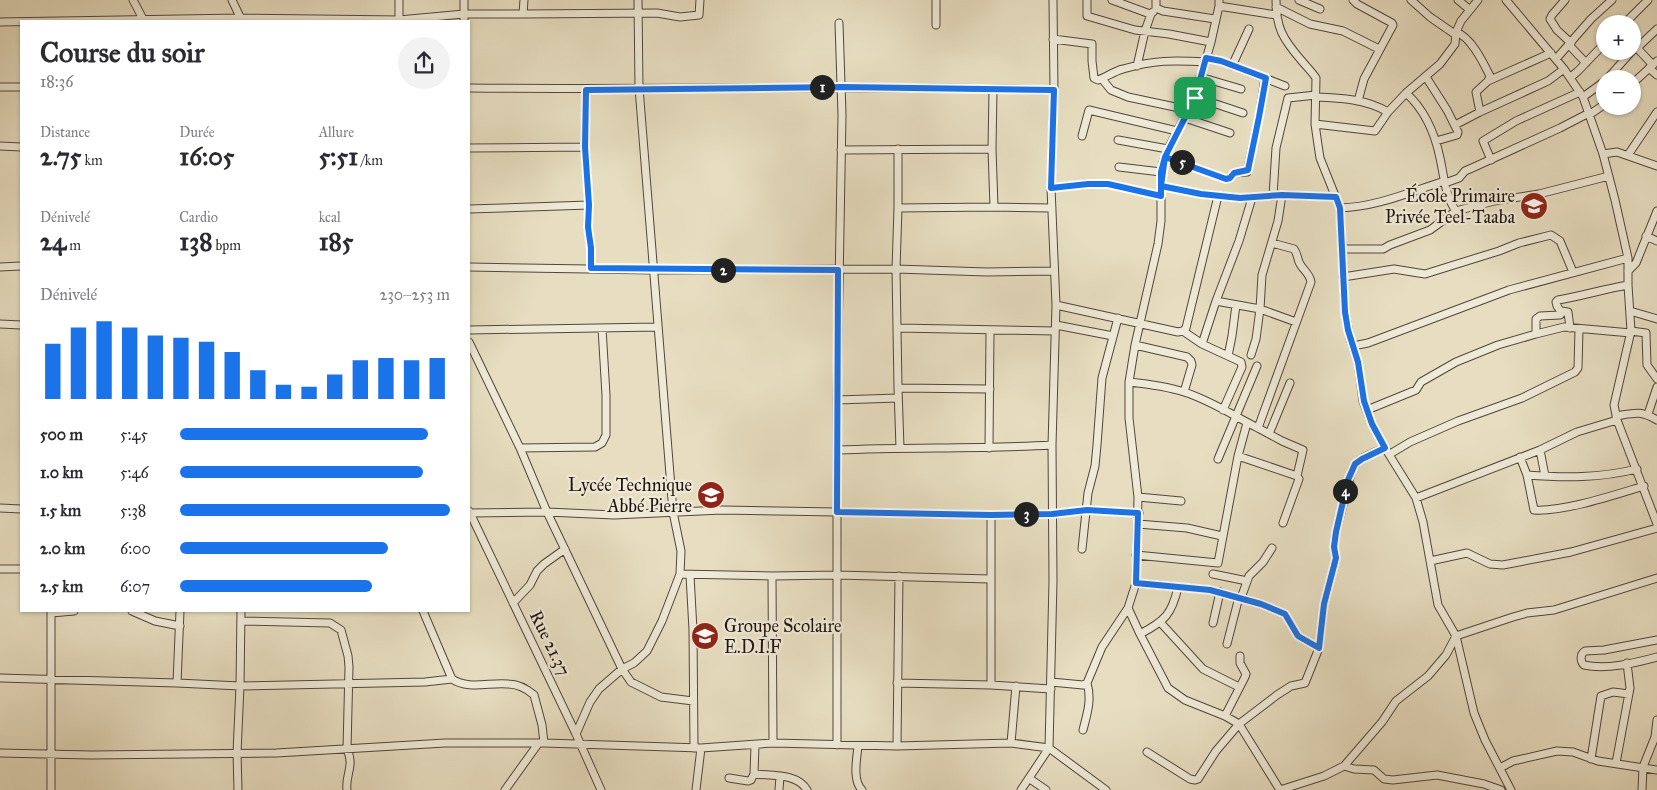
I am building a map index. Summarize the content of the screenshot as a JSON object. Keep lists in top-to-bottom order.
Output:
{
  "streets": {
    "street": ["Rue 21.37"]
  },
  "places": {
    "school or university": ["École Primaire Privée Teel-Taaba", "Lycée Technique Abbé Pierre", "Groupe Scolaire E.D.I.F"]
  },
  "page": {
    "map_buttons": ["+", "−"],
    "heading": ["Course du soir", "18:36"],
    "pins": [
      "1",
      "5",
      "2",
      "4",
      "3"
    ],
    "stats": [
      ["Distance", "2.75 km"],
      ["Durée", "16:05"],
      ["Allure", "5:51 /km"],
      ["Dénivelé", "24 m"],
      ["Cardio", "138 bpm"],
      ["kcal", "185"]
    ],
    "chart": ["Dénivelé", "230–253 m"],
    "list": [
      {
        "name": "500 m",
        "note": "5:45"
      },
      {
        "name": "1.0 km",
        "note": "5:46"
      },
      {
        "name": "1.5 km",
        "note": "5:38"
      },
      {
        "name": "2.0 km",
        "note": "6:00"
      },
      {
        "name": "2.5 km",
        "note": "6:07"
      }
    ]
  }
}
